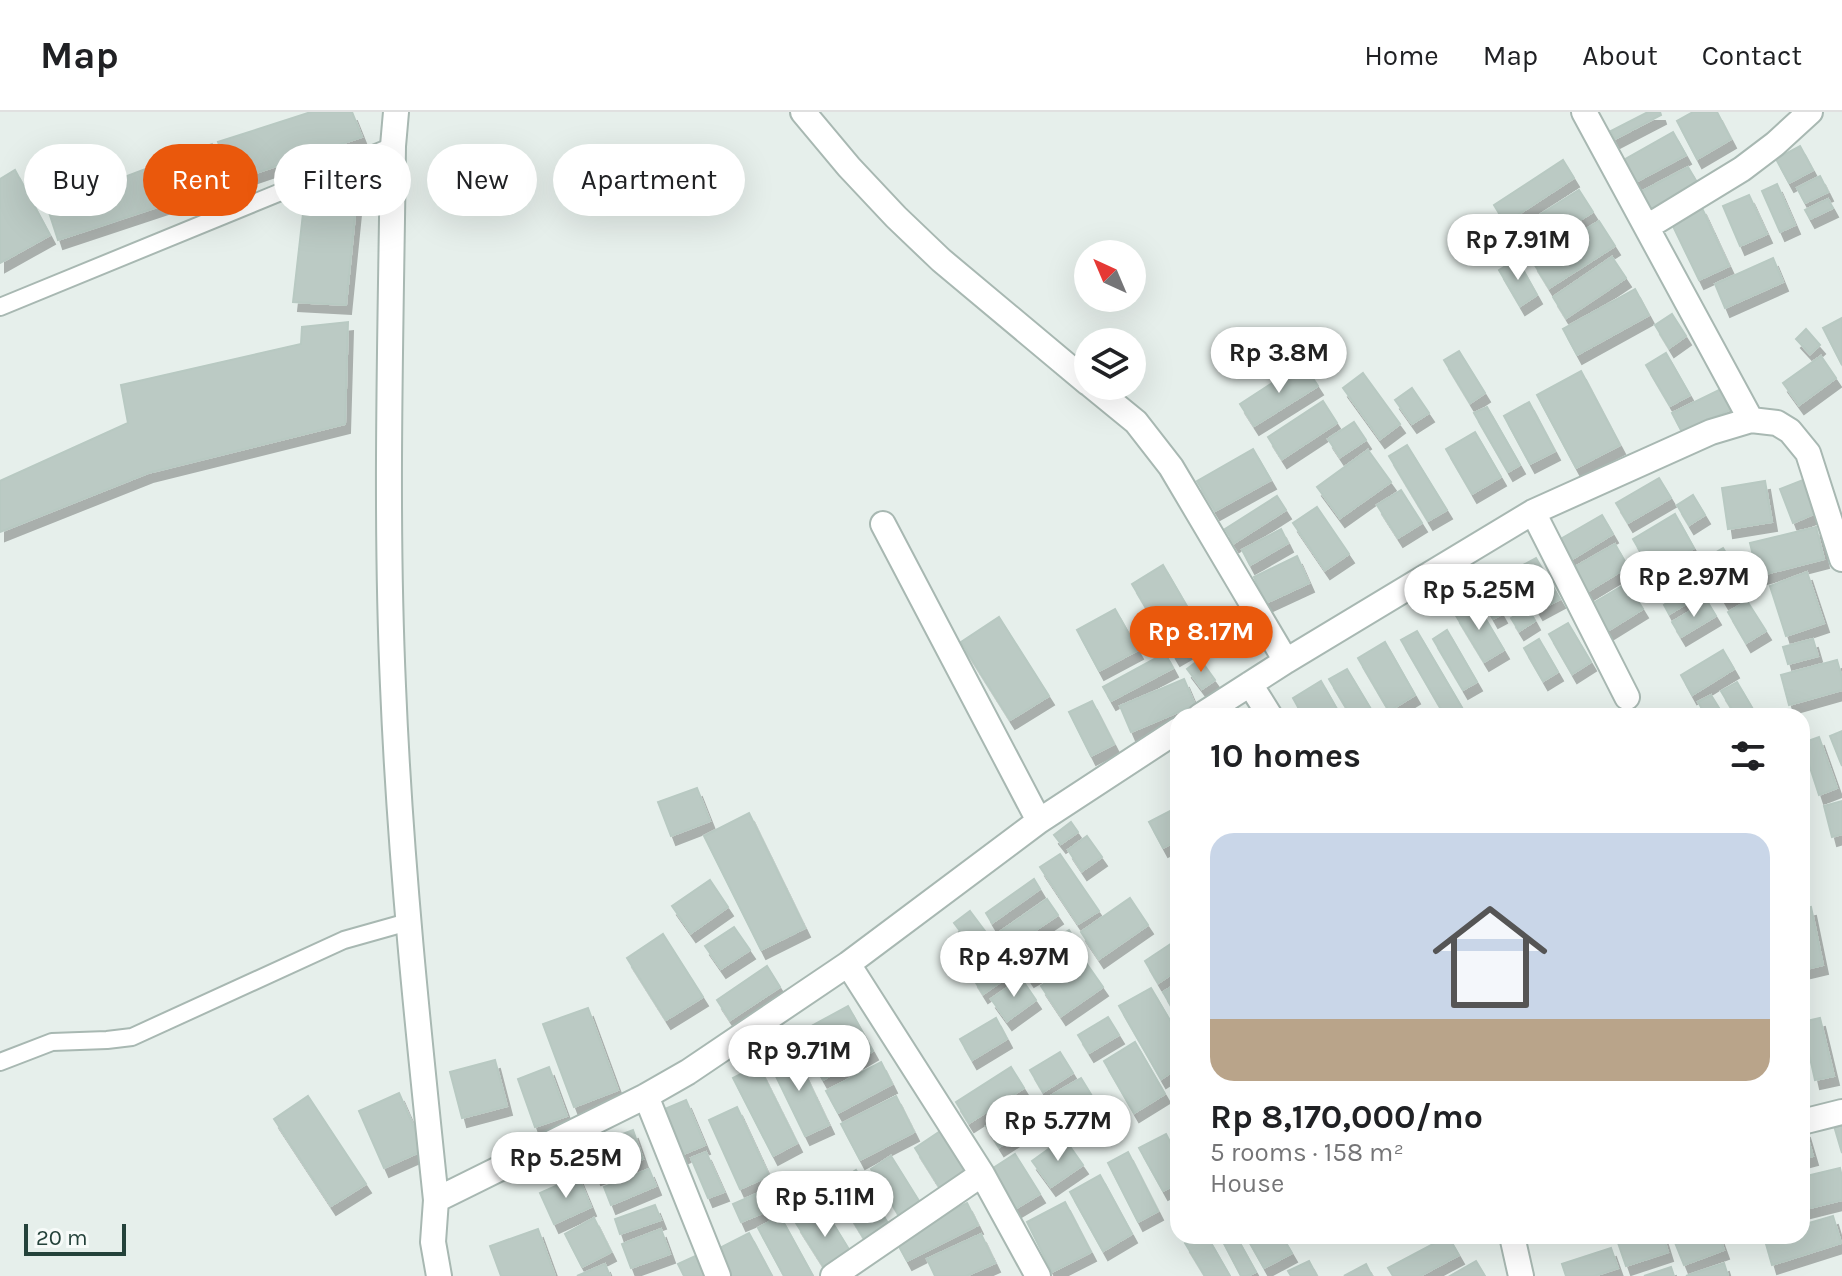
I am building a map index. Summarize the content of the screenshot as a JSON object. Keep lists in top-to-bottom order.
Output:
{
  "scale_bar": "20 m",
  "north": "top left",
  "page": {
    "header": "Map",
    "nav": [
      "Home",
      "Map",
      "About",
      "Contact"
    ],
    "chip": [
      "Buy",
      "Rent",
      "Filters",
      "New",
      "Apartment"
    ],
    "price": [
      "Rp 7.91M",
      "Rp 3.8M",
      "Rp 2.97M",
      "Rp 5.25M",
      "Rp 8.17M",
      "Rp 4.97M",
      "Rp 9.71M",
      "Rp 5.77M",
      "Rp 5.25M",
      "Rp 5.11M"
    ],
    "heading": "10 homes",
    "list": [
      {
        "name": "Rp 8,170,000/mo",
        "note": "5 rooms · 158 m² · House"
      }
    ],
    "scale": "20 m"
  }
}
